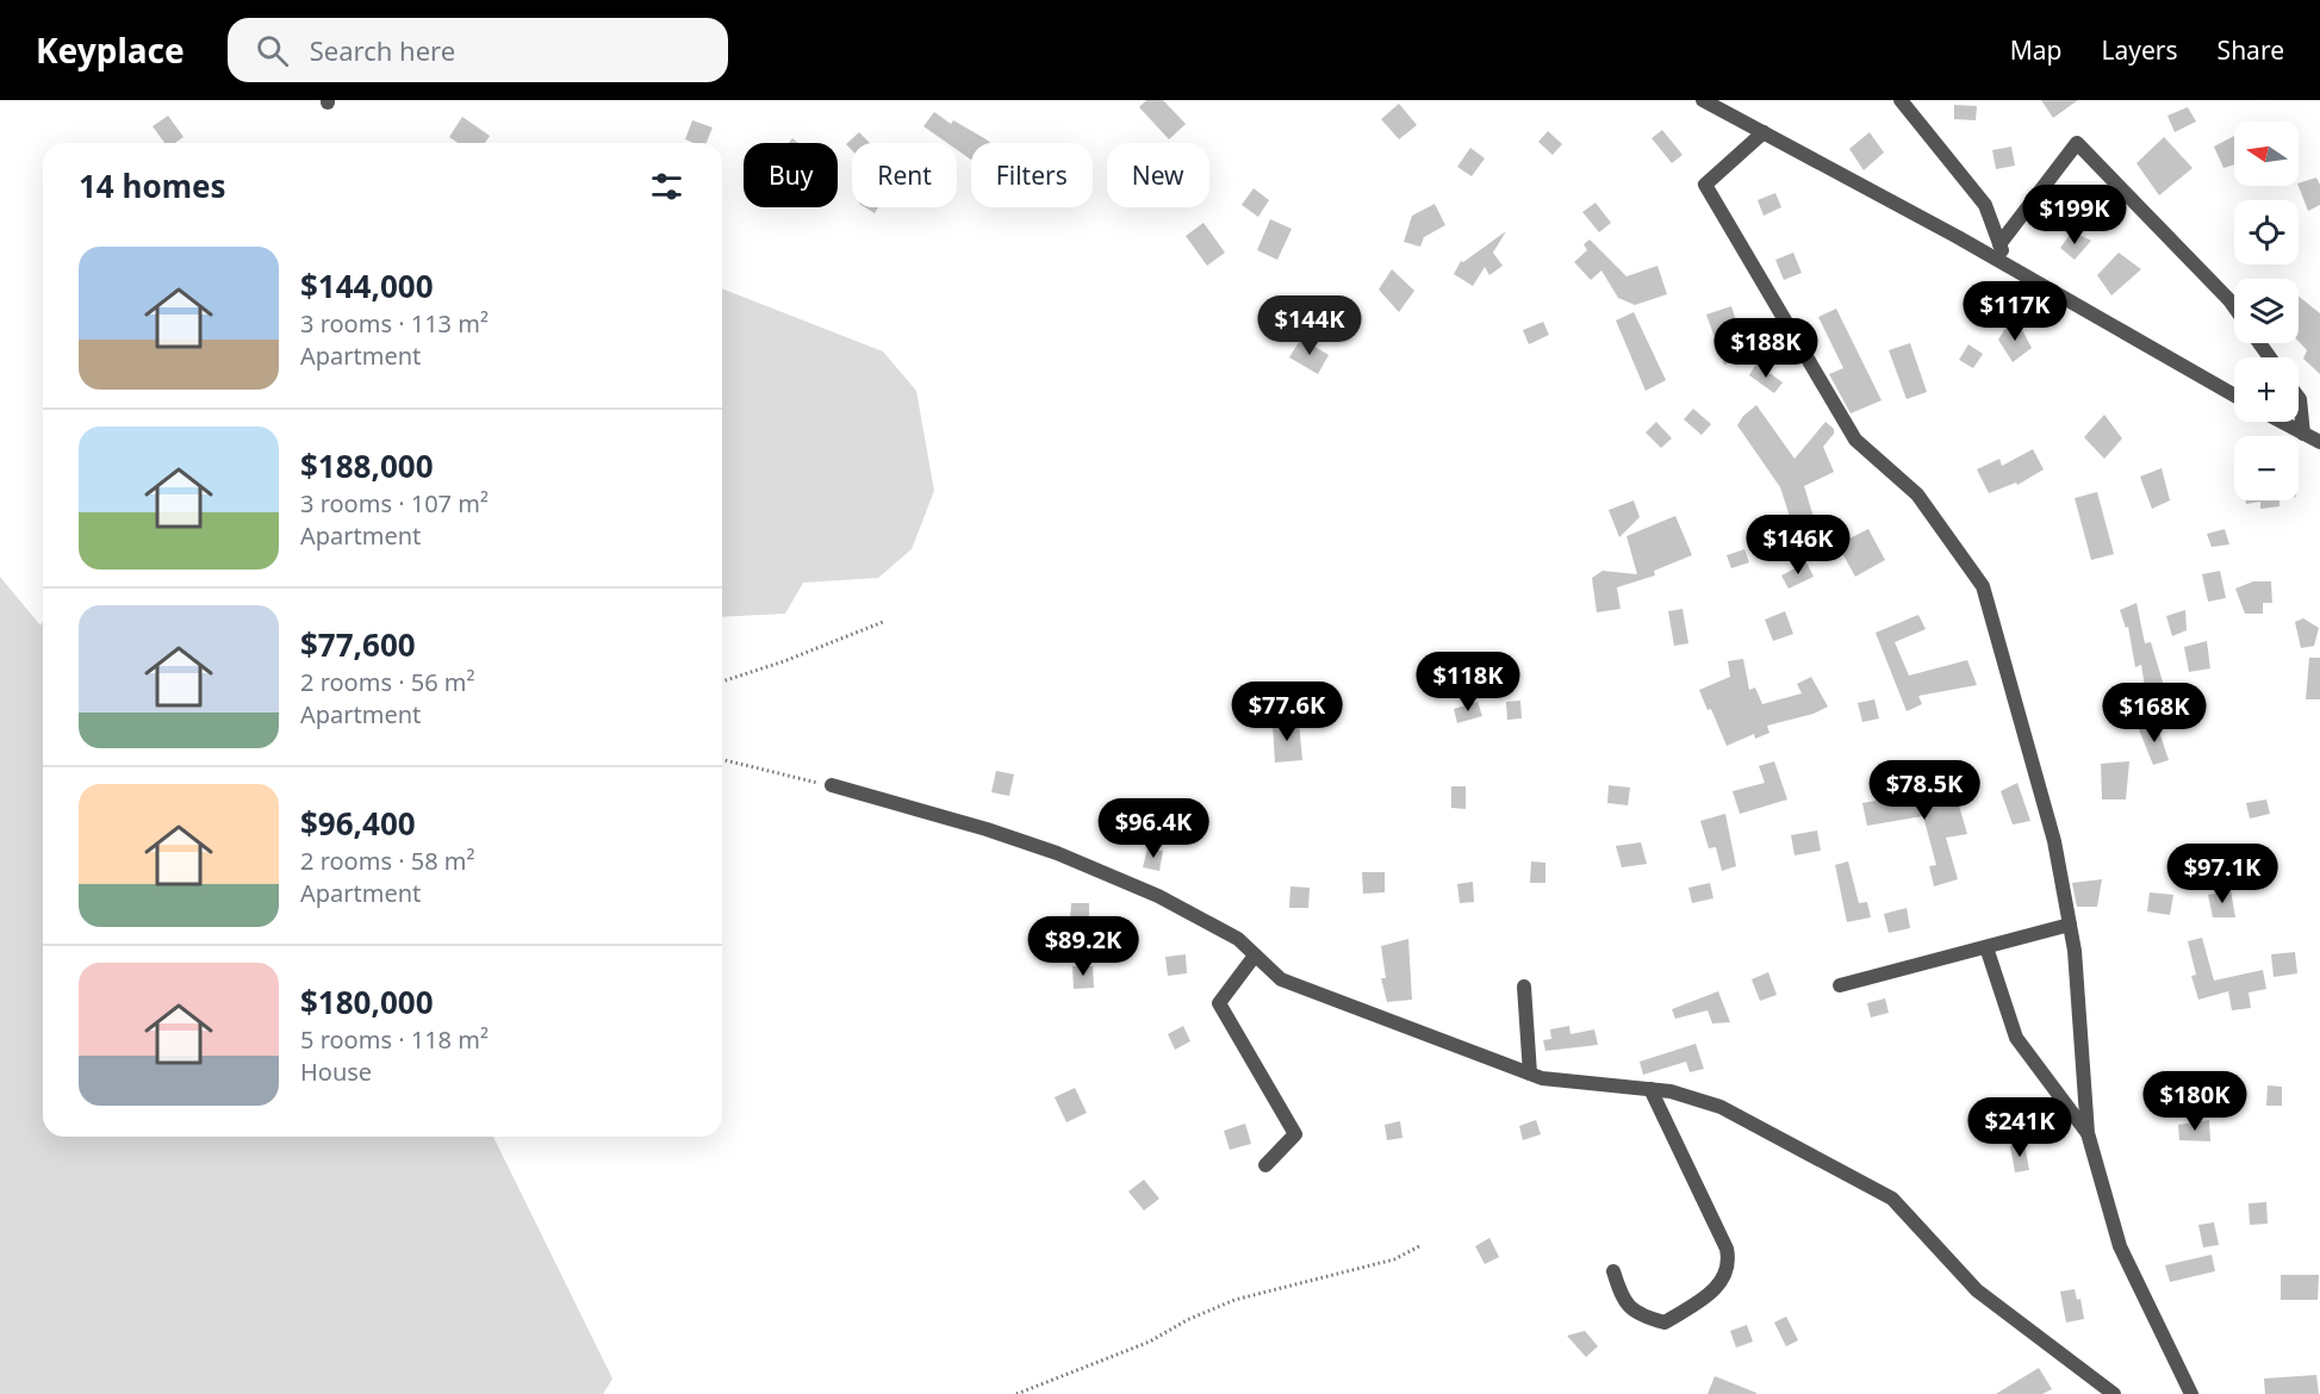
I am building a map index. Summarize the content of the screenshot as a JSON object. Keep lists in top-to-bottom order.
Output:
{
  "north": "left",
  "page": {
    "header": "Keyplace",
    "search": "Search here",
    "nav": ["Map", "Layers", "Share"],
    "map_buttons": ["+", "−"],
    "chip": [
      "Buy",
      "Rent",
      "Filters",
      "New"
    ],
    "heading": "14 homes",
    "price": [
      "$199K",
      "$117K",
      "$144K",
      "$188K",
      "$146K",
      "$118K",
      "$77.6K",
      "$168K",
      "$78.5K",
      "$96.4K",
      "$97.1K",
      "$89.2K",
      "$180K",
      "$241K"
    ],
    "list": [
      {
        "name": "$144,000",
        "note": "3 rooms · 113 m² · Apartment"
      },
      {
        "name": "$188,000",
        "note": "3 rooms · 107 m² · Apartment"
      },
      {
        "name": "$77,600",
        "note": "2 rooms · 56 m² · Apartment"
      },
      {
        "name": "$96,400",
        "note": "2 rooms · 58 m² · Apartment"
      },
      {
        "name": "$180,000",
        "note": "5 rooms · 118 m² · House"
      }
    ]
  }
}
